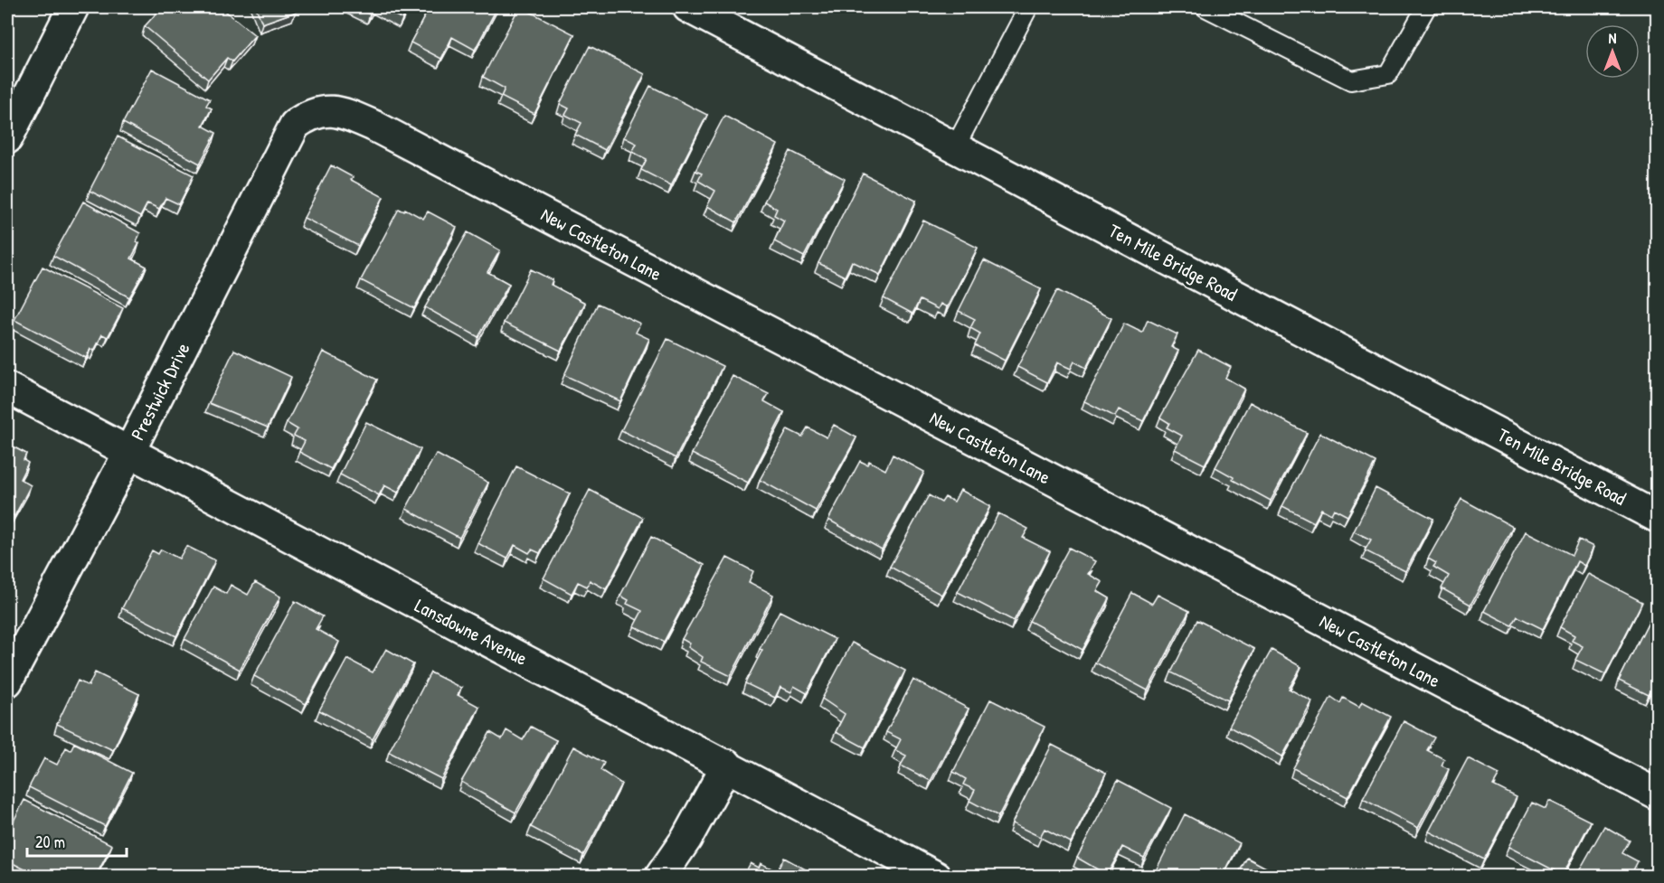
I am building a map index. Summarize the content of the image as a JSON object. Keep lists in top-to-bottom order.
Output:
{
  "streets": {
    "street": [
      "New Castleton Lane",
      "Ten Mile Bridge Road",
      "Prestwick Drive",
      "Lansdowne Avenue"
    ]
  },
  "crossings": [
    ["New Castleton Lane", "Prestwick Drive"],
    ["Prestwick Drive", "Lansdowne Avenue"]
  ],
  "scale_bar": "20 m",
  "north": "top"
}
